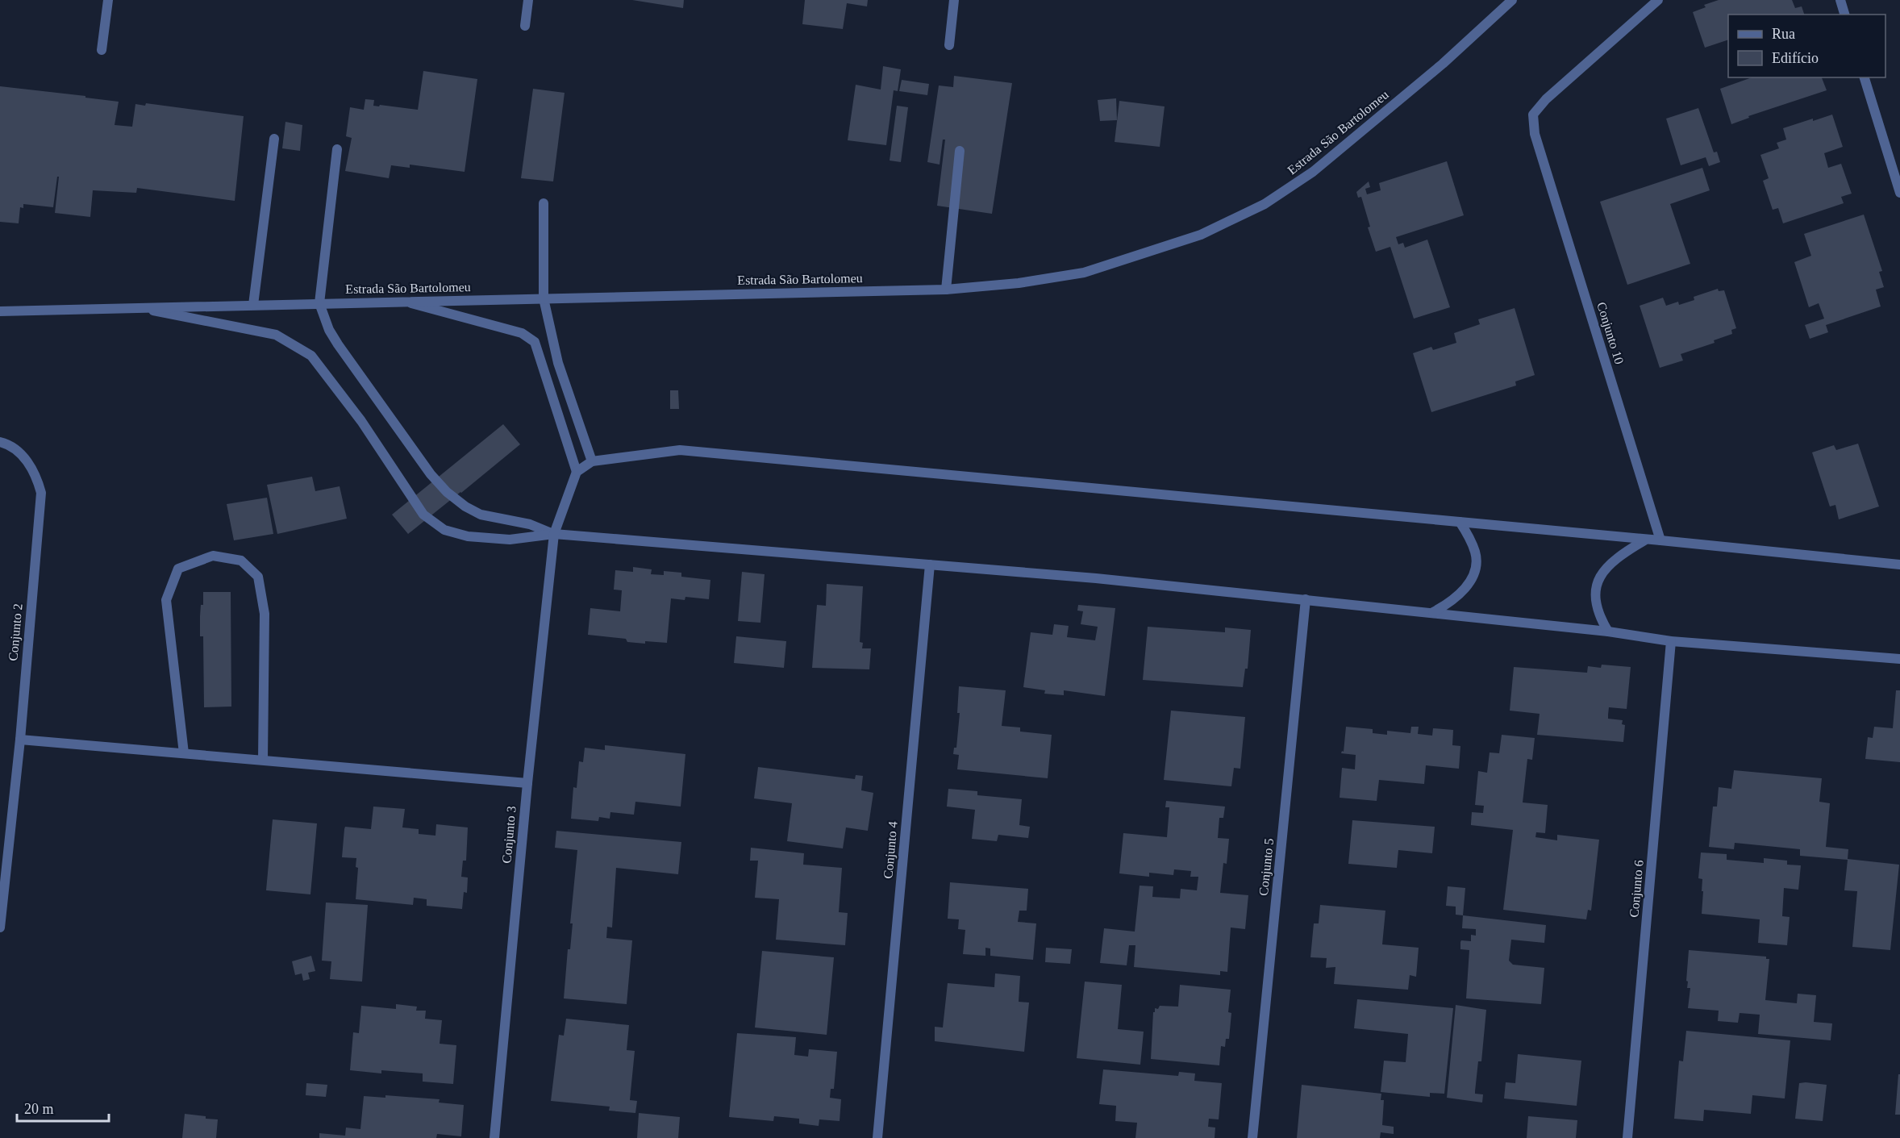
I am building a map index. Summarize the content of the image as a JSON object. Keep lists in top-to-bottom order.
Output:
{
  "streets": {
    "street": [
      "Estrada São Bartolomeu",
      "Conjunto 10",
      "Conjunto 2",
      "Conjunto 3",
      "Conjunto 4",
      "Conjunto 5",
      "Conjunto 6"
    ]
  },
  "legend": ["Rua", "Edifício"],
  "scale_bar": "20 m"
}
